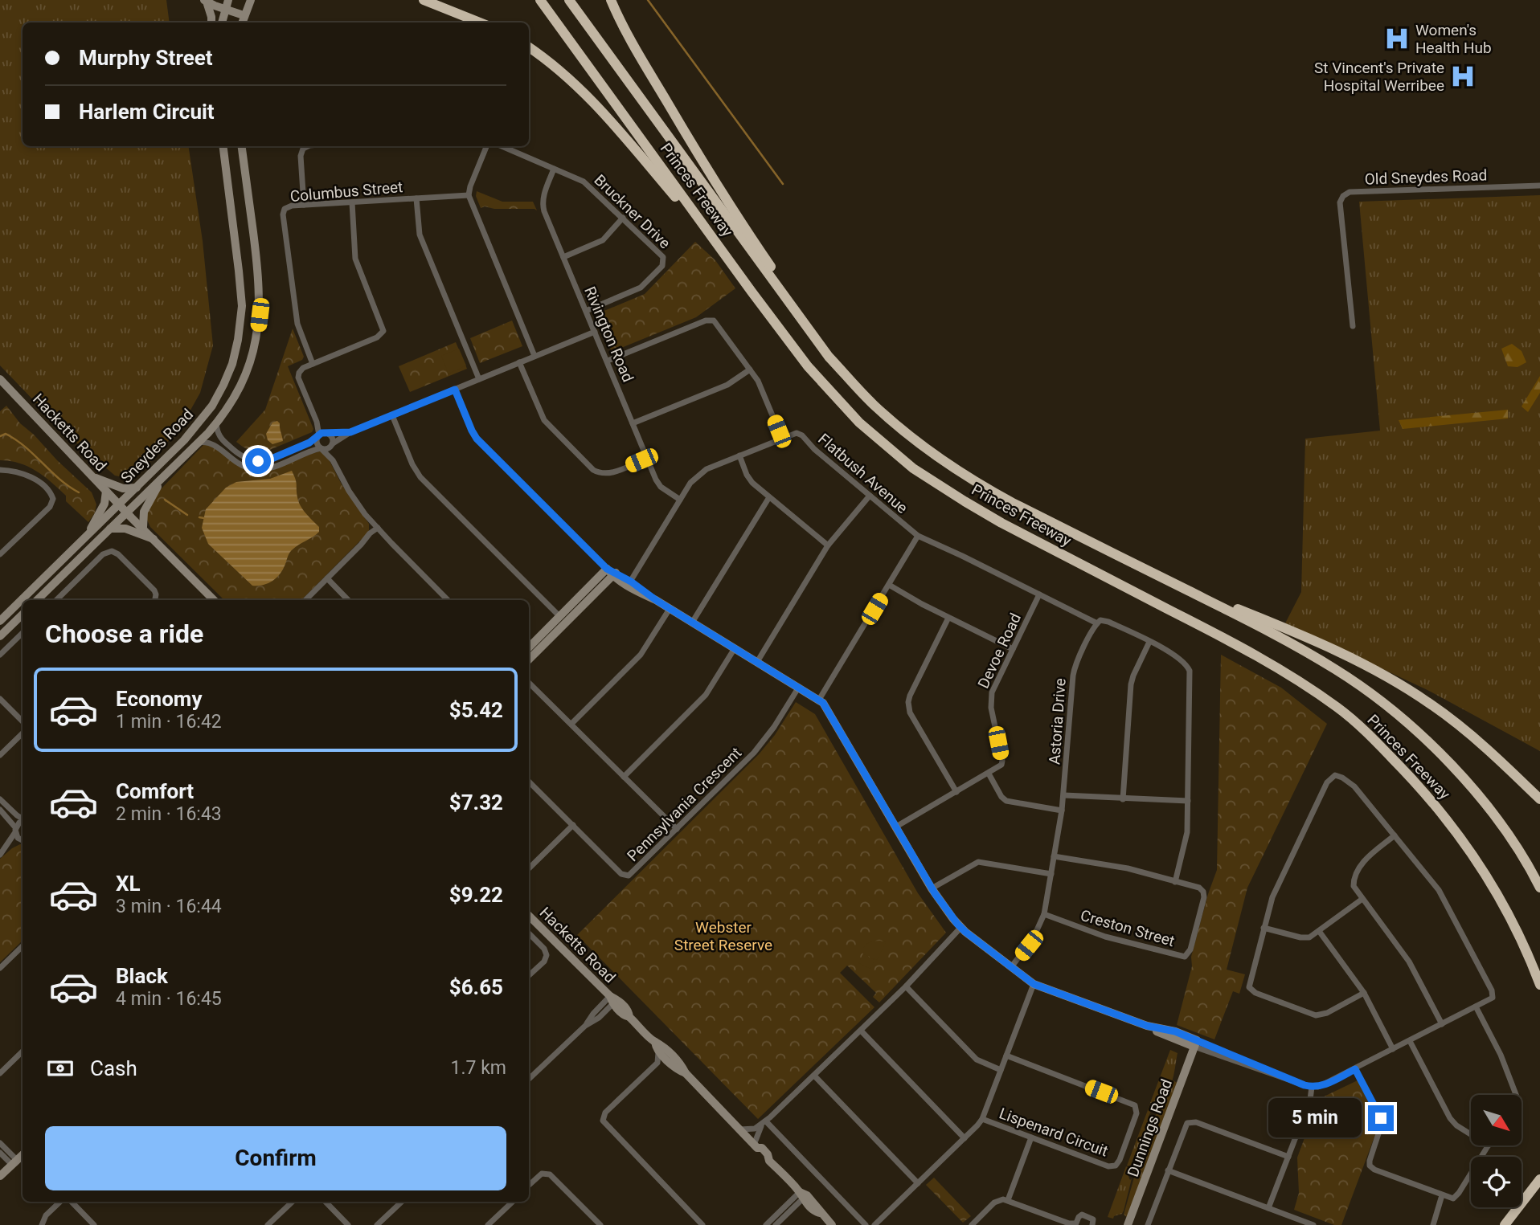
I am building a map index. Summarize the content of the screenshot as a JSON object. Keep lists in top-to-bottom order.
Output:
{
  "streets": {
    "highway": ["Princes Freeway"],
    "street": [
      "Old Sneydes Road",
      "Columbus Street",
      "Bruckner Drive",
      "Rivington Road",
      "Hacketts Road",
      "Sneydes Road",
      "Flatbush Avenue",
      "Devoe Road",
      "Astoria Drive",
      "Pennsylvania Crescent",
      "Creston Street",
      "Dunnings Road",
      "Lispenard Circuit"
    ]
  },
  "crossings": [
    ["Bruckner Drive", "Rivington Road"],
    ["Rivington Road", "Flatbush Avenue"],
    ["Hacketts Road", "Sneydes Road"],
    ["Flatbush Avenue", "Devoe Road"],
    ["Flatbush Avenue", "Astoria Drive"],
    ["Astoria Drive", "Creston Street"]
  ],
  "parks": ["Webster Street Reserve"],
  "places": {
    "hospital": ["Women's Health Hub", "St Vincent's Private Hospital Werribee"]
  },
  "north": "bottom right",
  "page": {
    "banner": ["Murphy Street", "Harlem Circuit"],
    "heading": "Choose a ride",
    "list": [
      {
        "name": "Economy",
        "note": "1 min · 16:42",
        "value": "$5.42"
      },
      {
        "name": "Comfort",
        "note": "2 min · 16:43",
        "value": "$7.32"
      },
      {
        "name": "XL",
        "note": "3 min · 16:44",
        "value": "$9.22"
      },
      {
        "name": "Black",
        "note": "4 min · 16:45",
        "value": "$6.65"
      }
    ],
    "pay": ["Cash", "1.7 km"],
    "bubble": "5 min",
    "buttons": "Confirm"
  }
}
